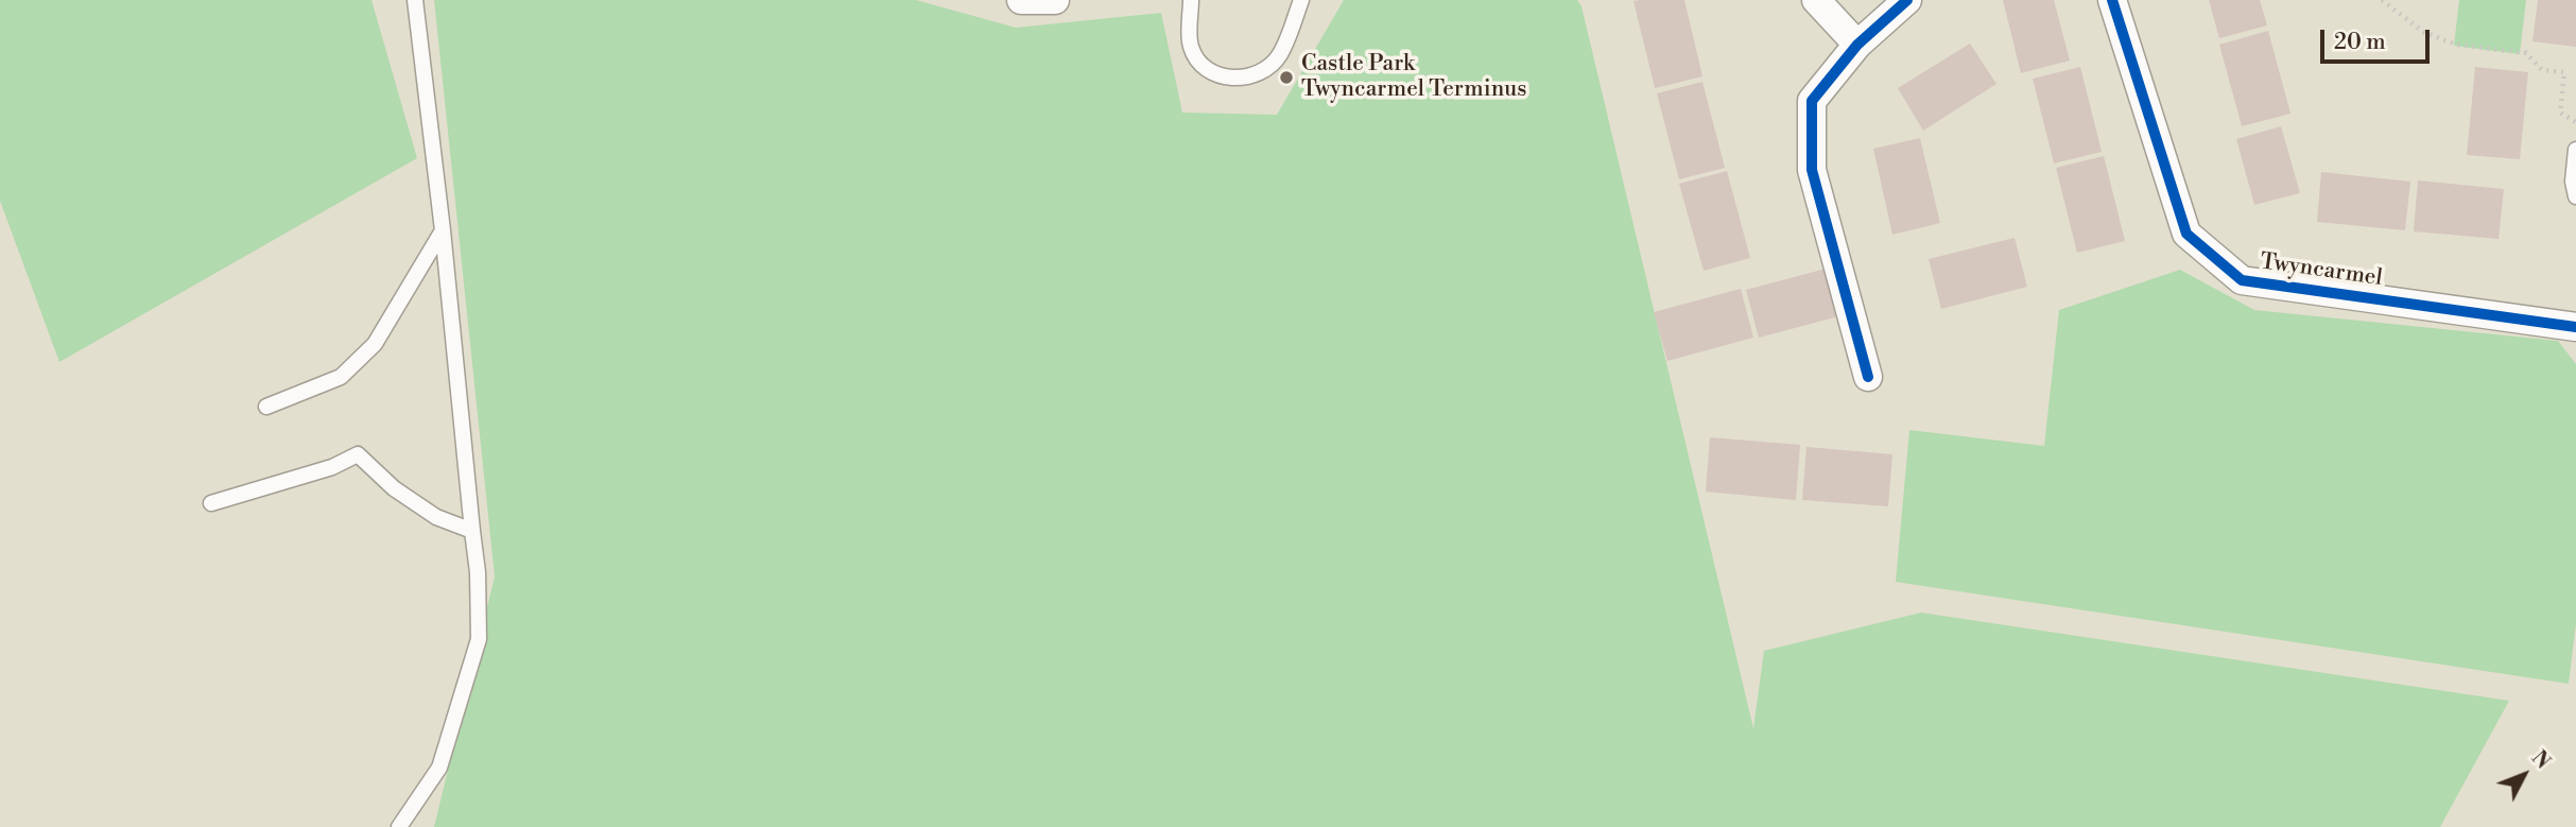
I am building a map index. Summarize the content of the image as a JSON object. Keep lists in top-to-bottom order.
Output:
{
  "streets": {
    "street": ["Twyncarmel"]
  },
  "places": ["Castle Park Twyncarmel Terminus"],
  "scale_bar": "20 m",
  "north": "top right"
}
